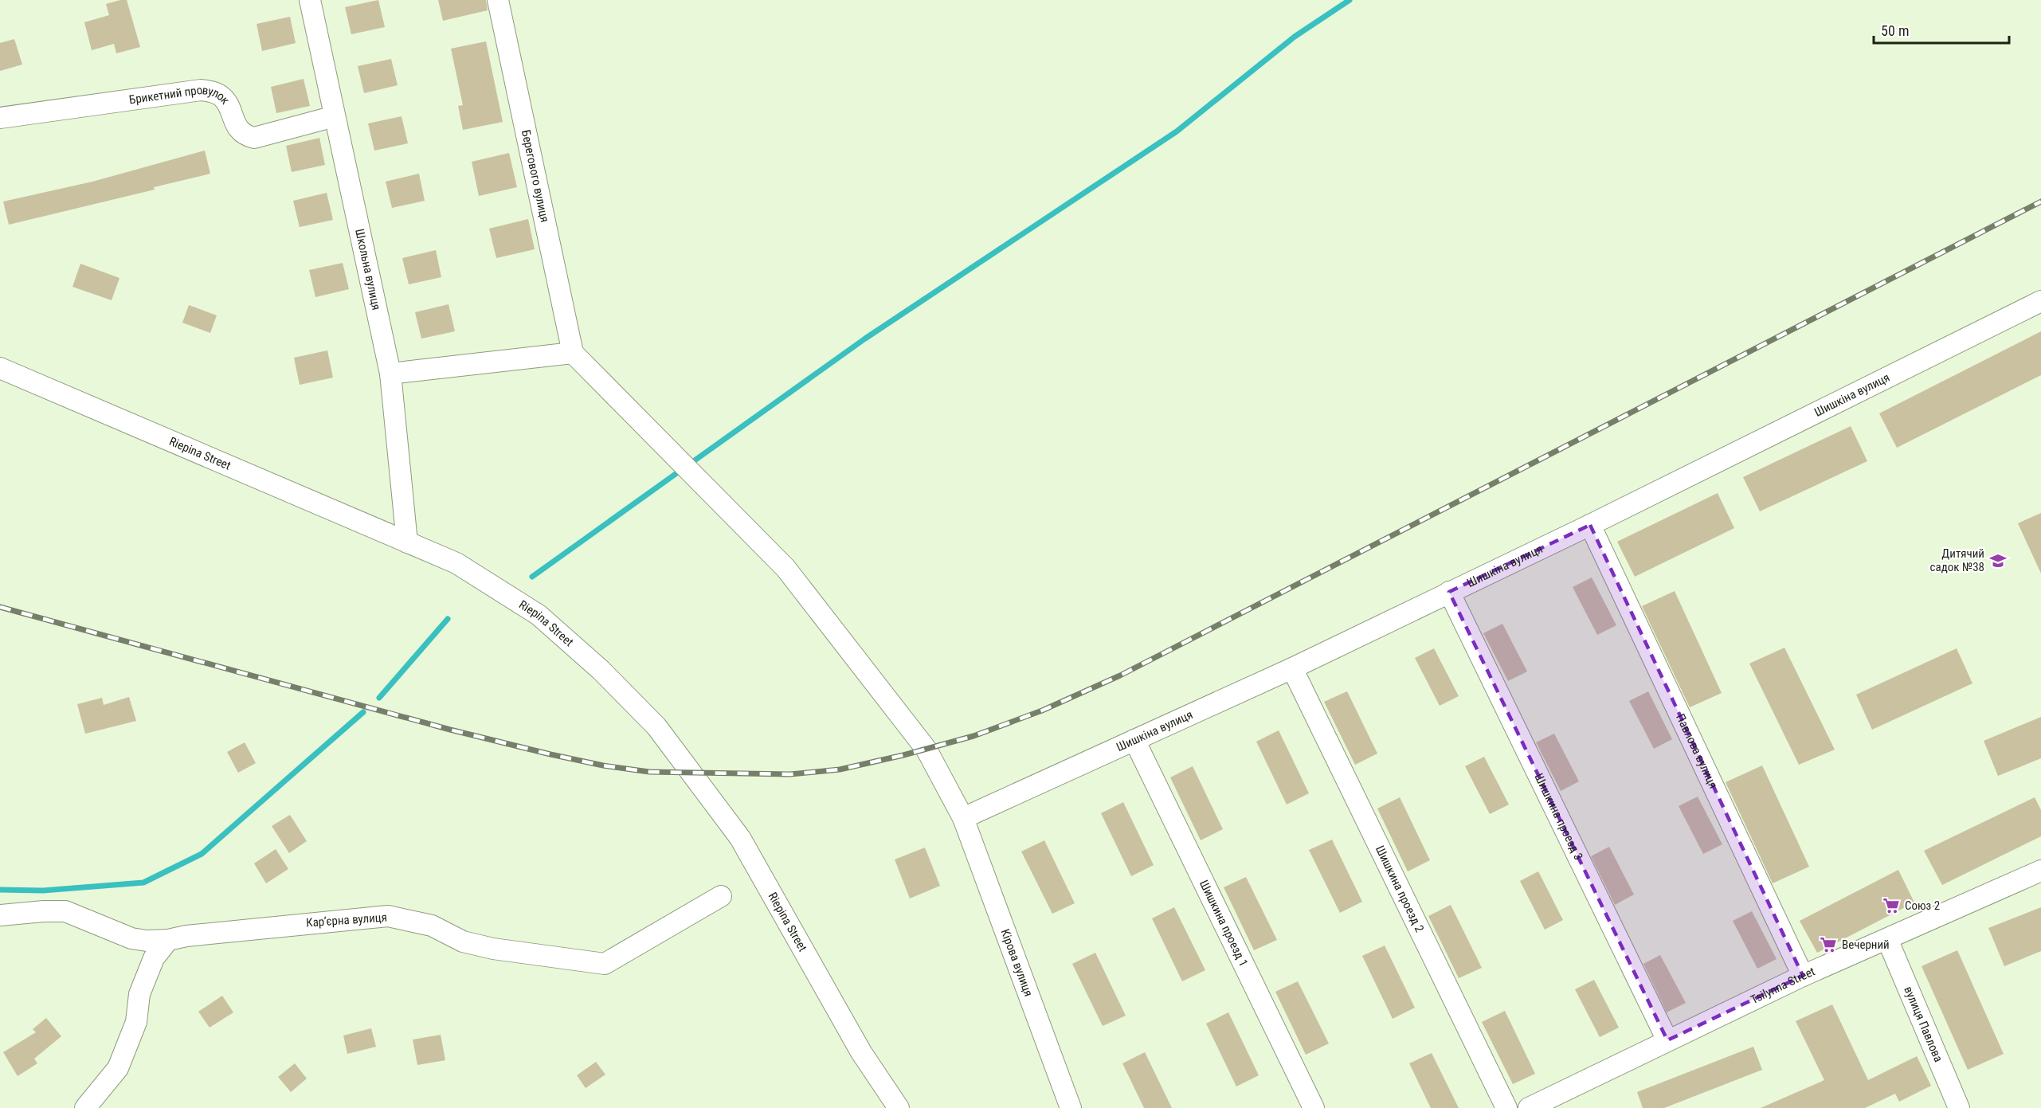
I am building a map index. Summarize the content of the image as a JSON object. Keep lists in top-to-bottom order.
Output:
{
  "streets": {
    "street": [
      "Брикетний провулок",
      "Берегового вулиця",
      "Школьна вулиця",
      "Шишкіна вулиця",
      "Riepina Street",
      "Павлова вулиця",
      "Шишкина проезд 3",
      "Шишкина проезд 2",
      "Карʼєрна вулиця",
      "Шишкина проезд 1",
      "Кірова вулиця",
      "Tsilynna Street",
      "вулиця Павлова"
    ]
  },
  "crossings": [
    ["Брикетний провулок", "Школьна вулиця"],
    ["Берегового вулиця", "Кірова вулиця"],
    ["Школьна вулиця", "Riepina Street"],
    ["Шишкіна вулиця", "Павлова вулиця"],
    ["Шишкіна вулиця", "Шишкина проезд 3"],
    ["Шишкіна вулиця", "Шишкина проезд 2"],
    ["Шишкіна вулиця", "Шишкина проезд 1"],
    ["Шишкіна вулиця", "Кірова вулиця"],
    ["Павлова вулиця", "Tsilynna Street"],
    ["Шишкина проезд 3", "Tsilynna Street"],
    ["Tsilynna Street", "вулиця Павлова"]
  ],
  "places": {
    "school or university": ["Дитячий садок №38"],
    "supermarket": ["Союз 2", "Вечерний"]
  },
  "scale_bar": "50 m"
}
